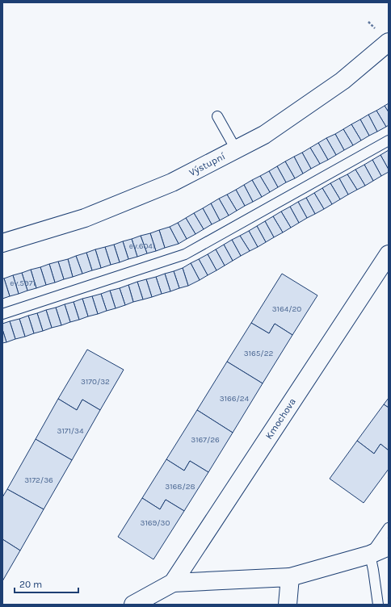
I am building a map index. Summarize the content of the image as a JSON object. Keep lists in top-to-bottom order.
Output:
{
  "streets": {
    "street": ["Výstupní", "Kmochova"]
  },
  "house_numbers": [
    "ev.6041",
    "ev.5971",
    "3164/20",
    "3165/22",
    "3170/32",
    "3166/24",
    "3171/34",
    "3167/26",
    "3172/36",
    "3168/28",
    "3169/30"
  ],
  "scale_bar": "20 m"
}
